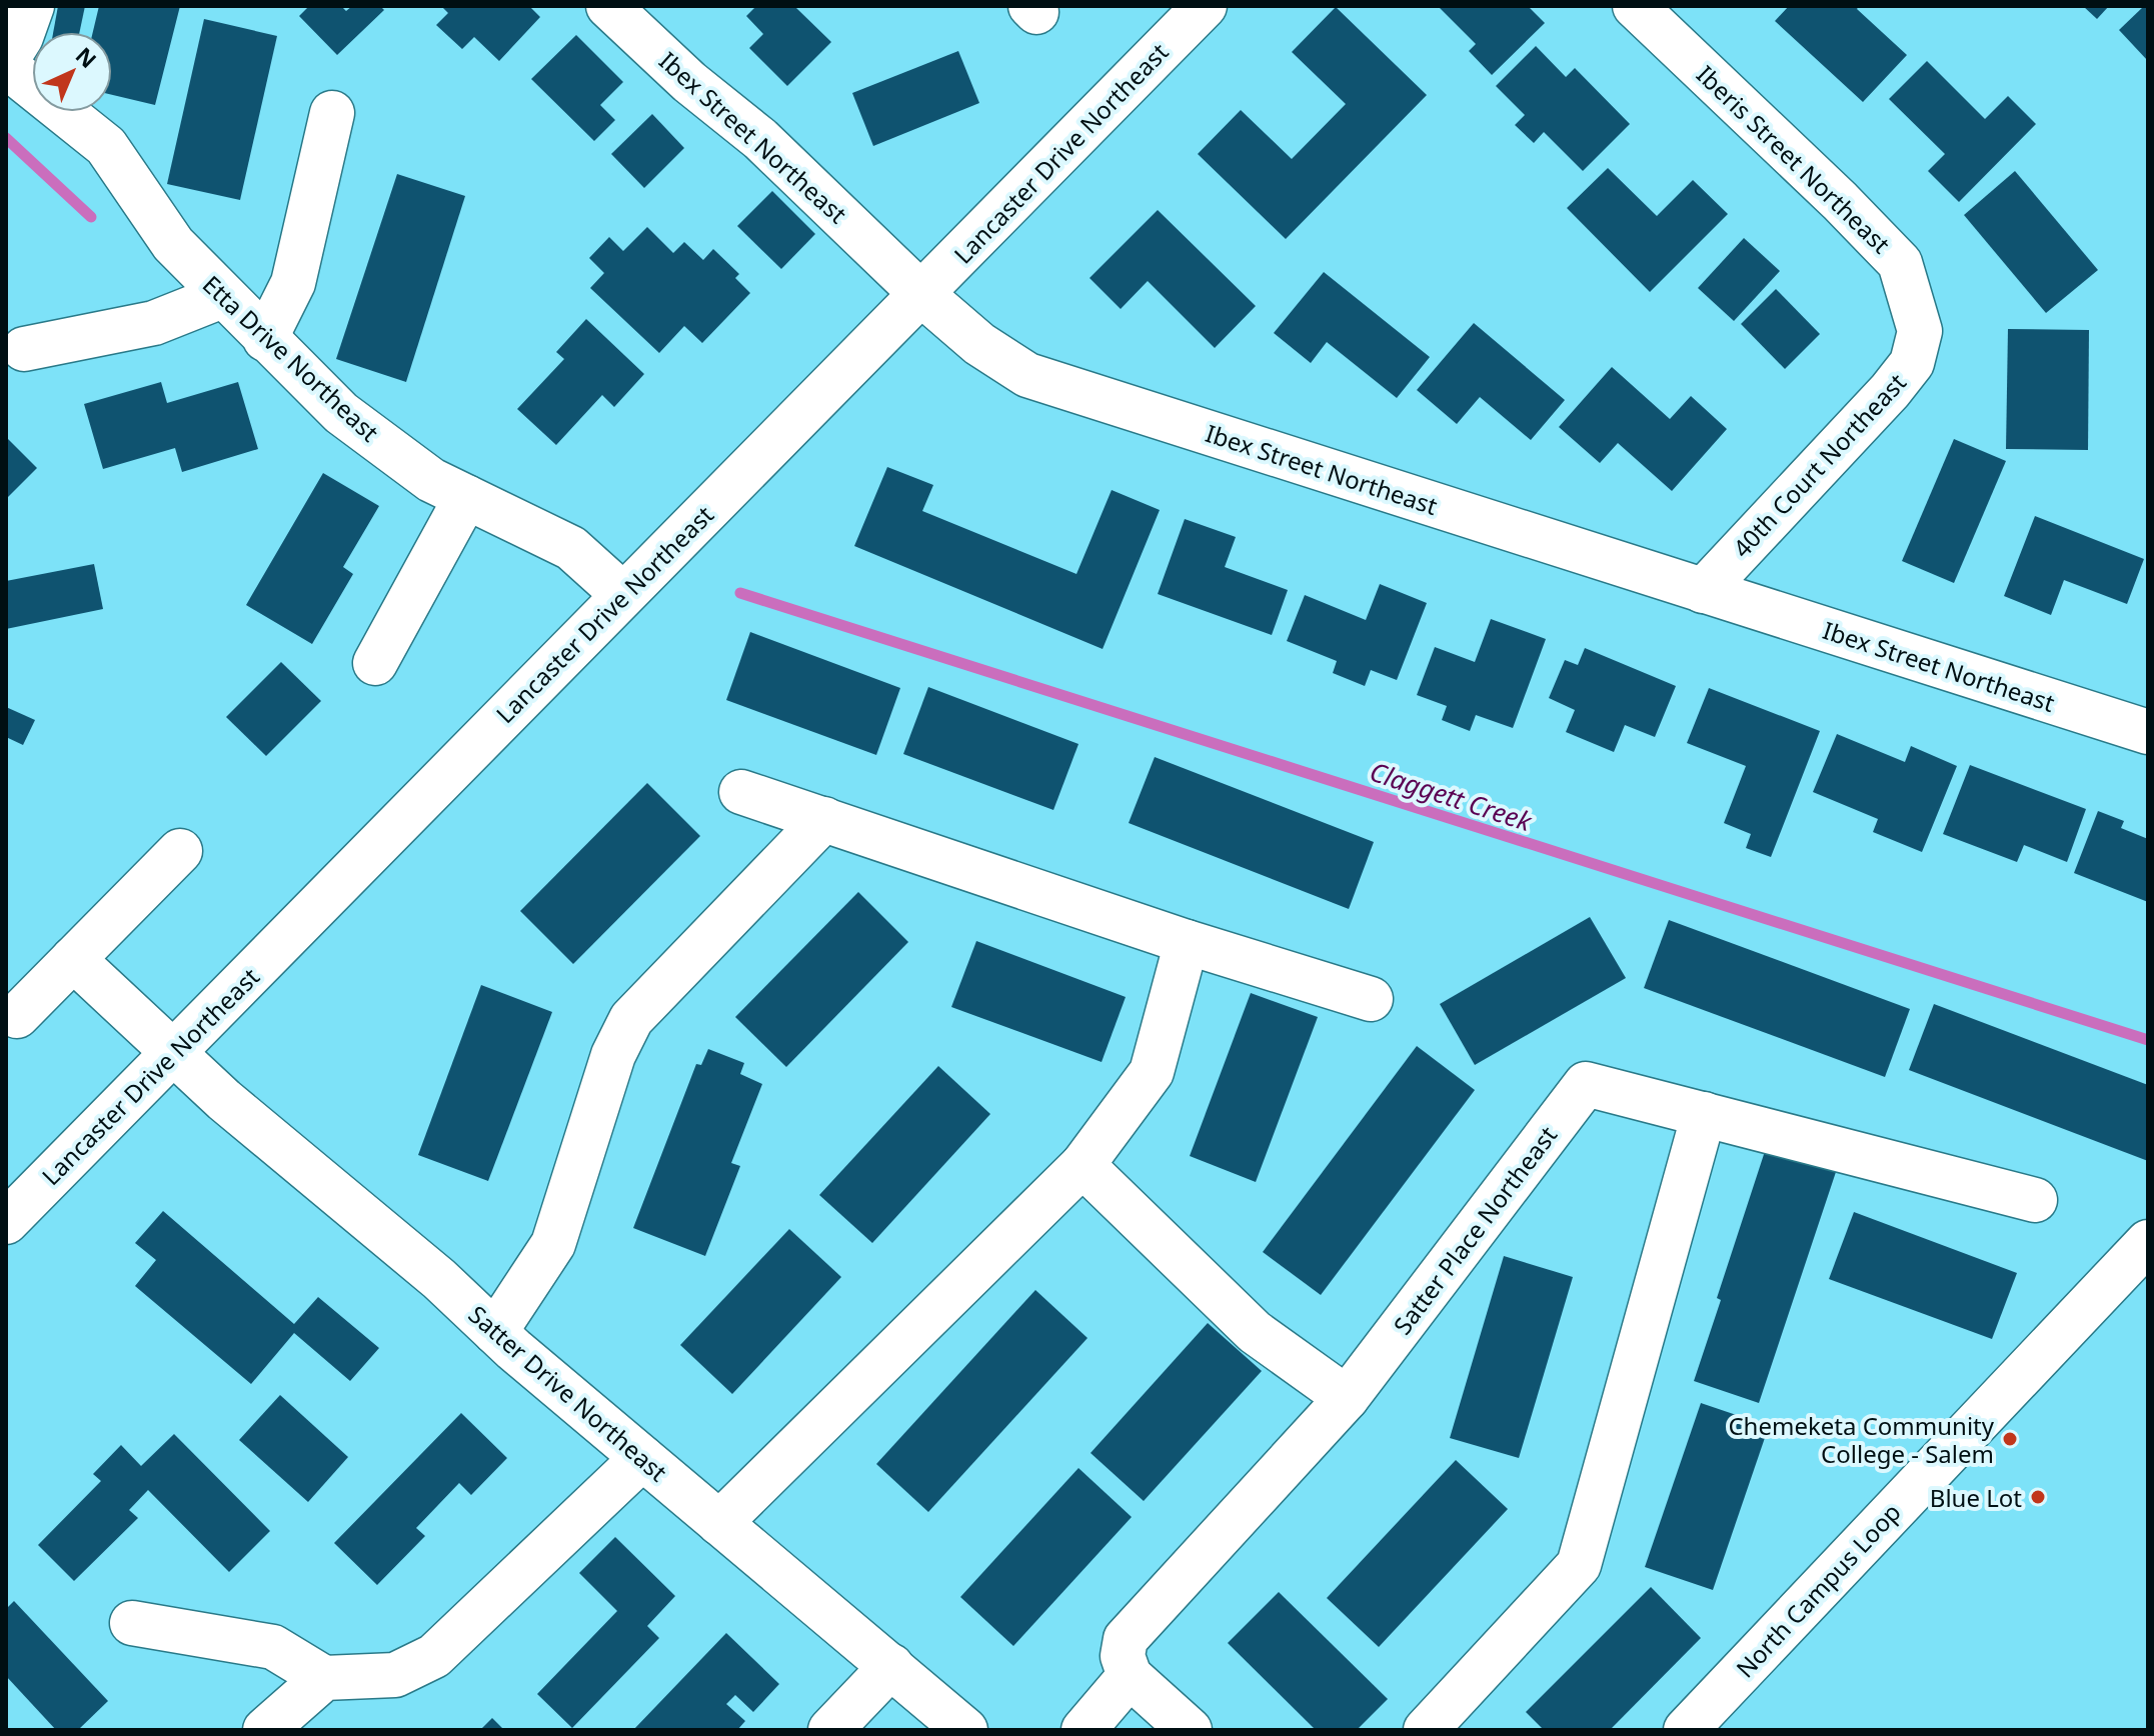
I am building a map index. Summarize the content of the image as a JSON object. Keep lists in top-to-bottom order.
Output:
{
  "streets": {
    "street": [
      "Ibex Street Northeast",
      "Lancaster Drive Northeast",
      "Iberis Street Northeast",
      "Etta Drive Northeast",
      "40th Court Northeast",
      "Satter Place Northeast",
      "Satter Drive Northeast",
      "North Campus Loop"
    ]
  },
  "crossings": [
    ["Ibex Street Northeast", "Lancaster Drive Northeast"],
    ["Ibex Street Northeast", "40th Court Northeast"],
    ["Lancaster Drive Northeast", "Etta Drive Northeast"],
    ["Lancaster Drive Northeast", "Satter Drive Northeast"],
    ["Iberis Street Northeast", "40th Court Northeast"]
  ],
  "water": ["Claggett Creek"],
  "places": ["Chemeketa Community College - Salem", "Blue Lot"],
  "north": "top right"
}
